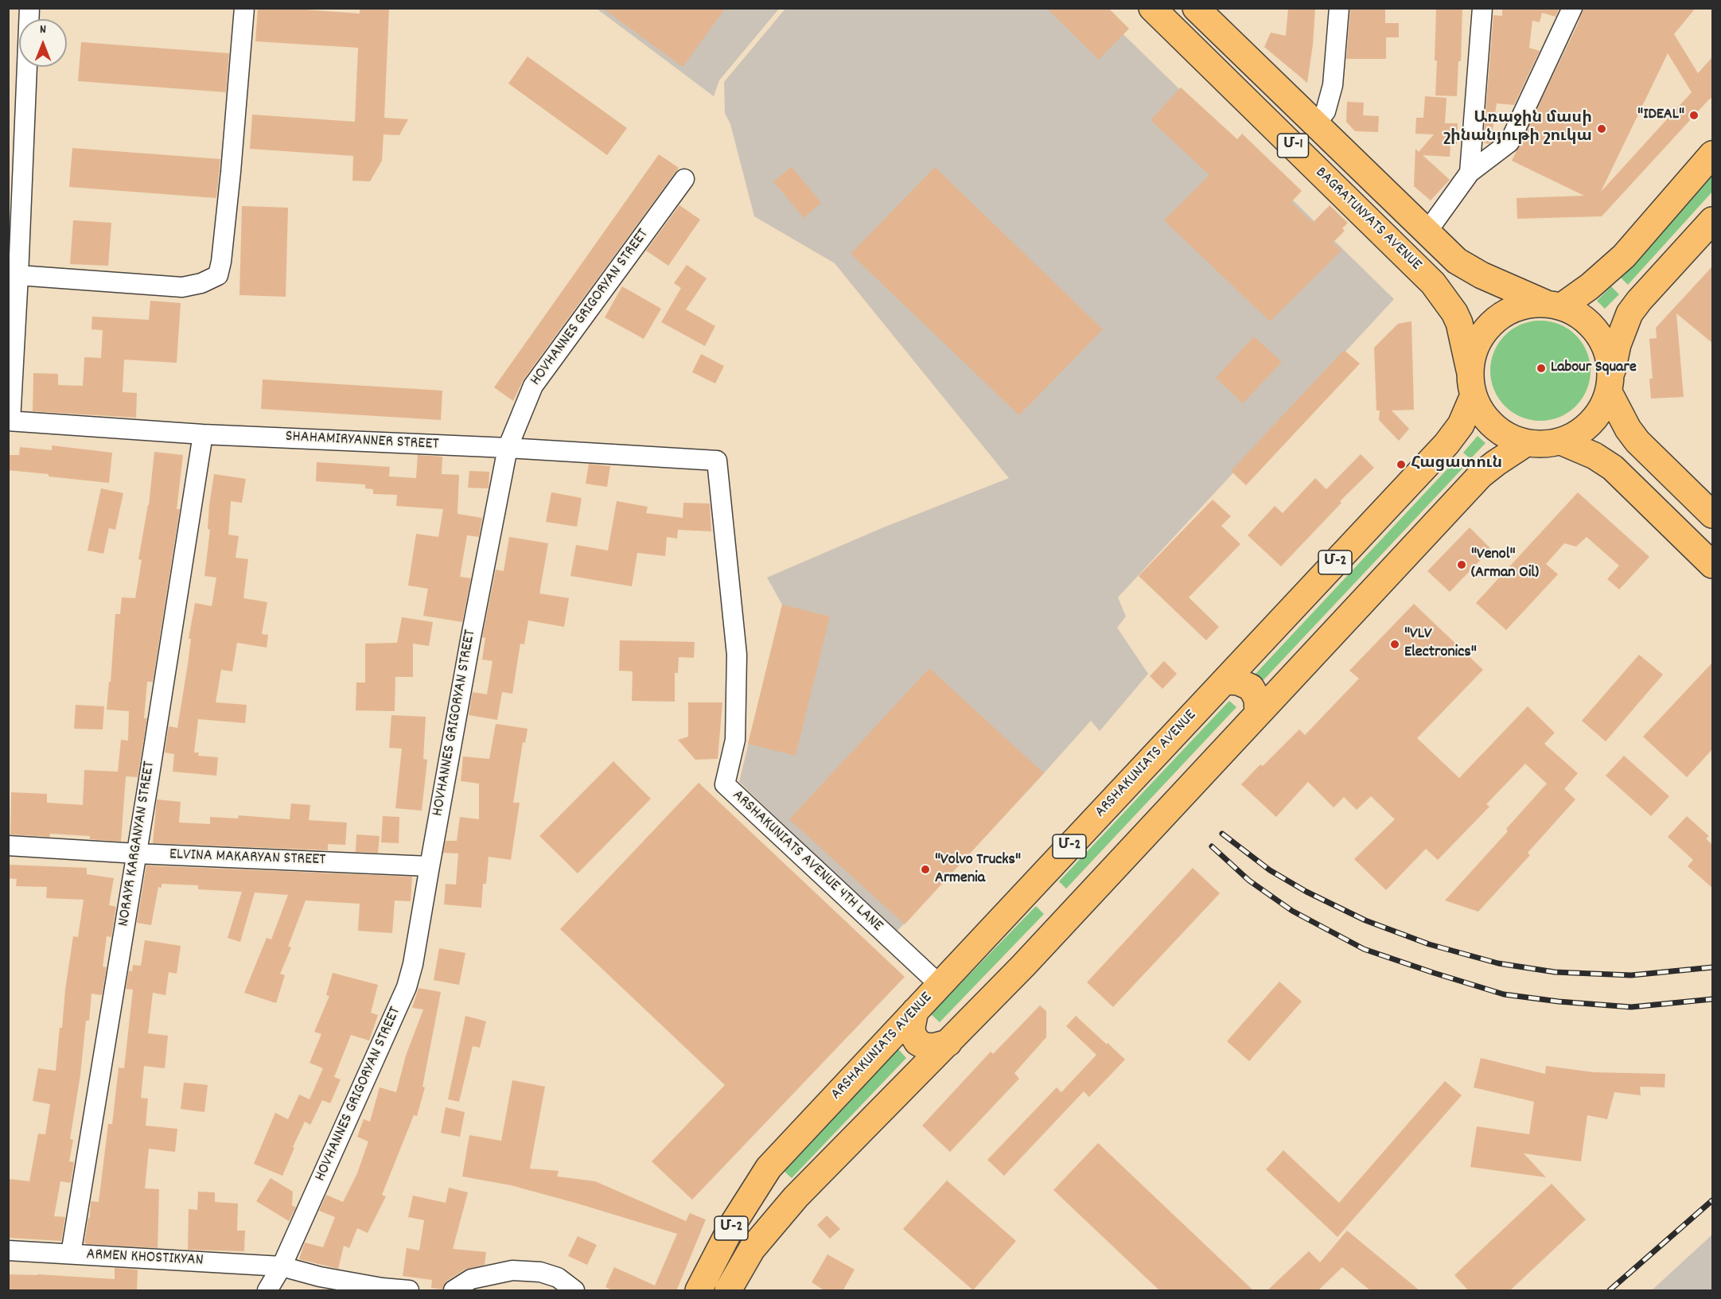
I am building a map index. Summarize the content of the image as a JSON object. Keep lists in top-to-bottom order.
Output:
{
  "streets": {
    "main road": [
      "Մ-1",
      "BAGRATUNYATS AVENUE",
      "Մ-2",
      "ARSHAKUNIATS AVENUE"
    ],
    "street": [
      "HOVHANNES GRIGORYAN STREET",
      "SHAHAMIRYANNER STREET",
      "NORAYR KARGANYAN STREET",
      "ELVINA MAKARYAN STREET",
      "ARSHAKUNIATS AVENUE 4TH LANE",
      "ARMEN KHOSTIKYAN"
    ]
  },
  "crossings": [
    ["BAGRATUNYATS AVENUE", "Մ-2"],
    ["BAGRATUNYATS AVENUE", "ARSHAKUNIATS AVENUE"],
    ["HOVHANNES GRIGORYAN STREET", "SHAHAMIRYANNER STREET"],
    ["HOVHANNES GRIGORYAN STREET", "ELVINA MAKARYAN STREET"],
    ["HOVHANNES GRIGORYAN STREET", "ARMEN KHOSTIKYAN"],
    ["SHAHAMIRYANNER STREET", "NORAYR KARGANYAN STREET"],
    ["SHAHAMIRYANNER STREET", "ARSHAKUNIATS AVENUE 4TH LANE"],
    ["Մ-2", "ARSHAKUNIATS AVENUE"],
    ["ARSHAKUNIATS AVENUE", "ARSHAKUNIATS AVENUE 4TH LANE"],
    ["NORAYR KARGANYAN STREET", "ELVINA MAKARYAN STREET"],
    ["NORAYR KARGANYAN STREET", "ARMEN KHOSTIKYAN"]
  ],
  "places": [
    "\"IDEAL\"",
    "Առաջին մասի շինանյութի շուկա",
    "Labour Square",
    "Հացատուն",
    "\"Venol\" (Arman Oil)",
    "\"VLV Electronics\"",
    "\"Volvo Trucks\" Armenia"
  ],
  "north": "top"
}
